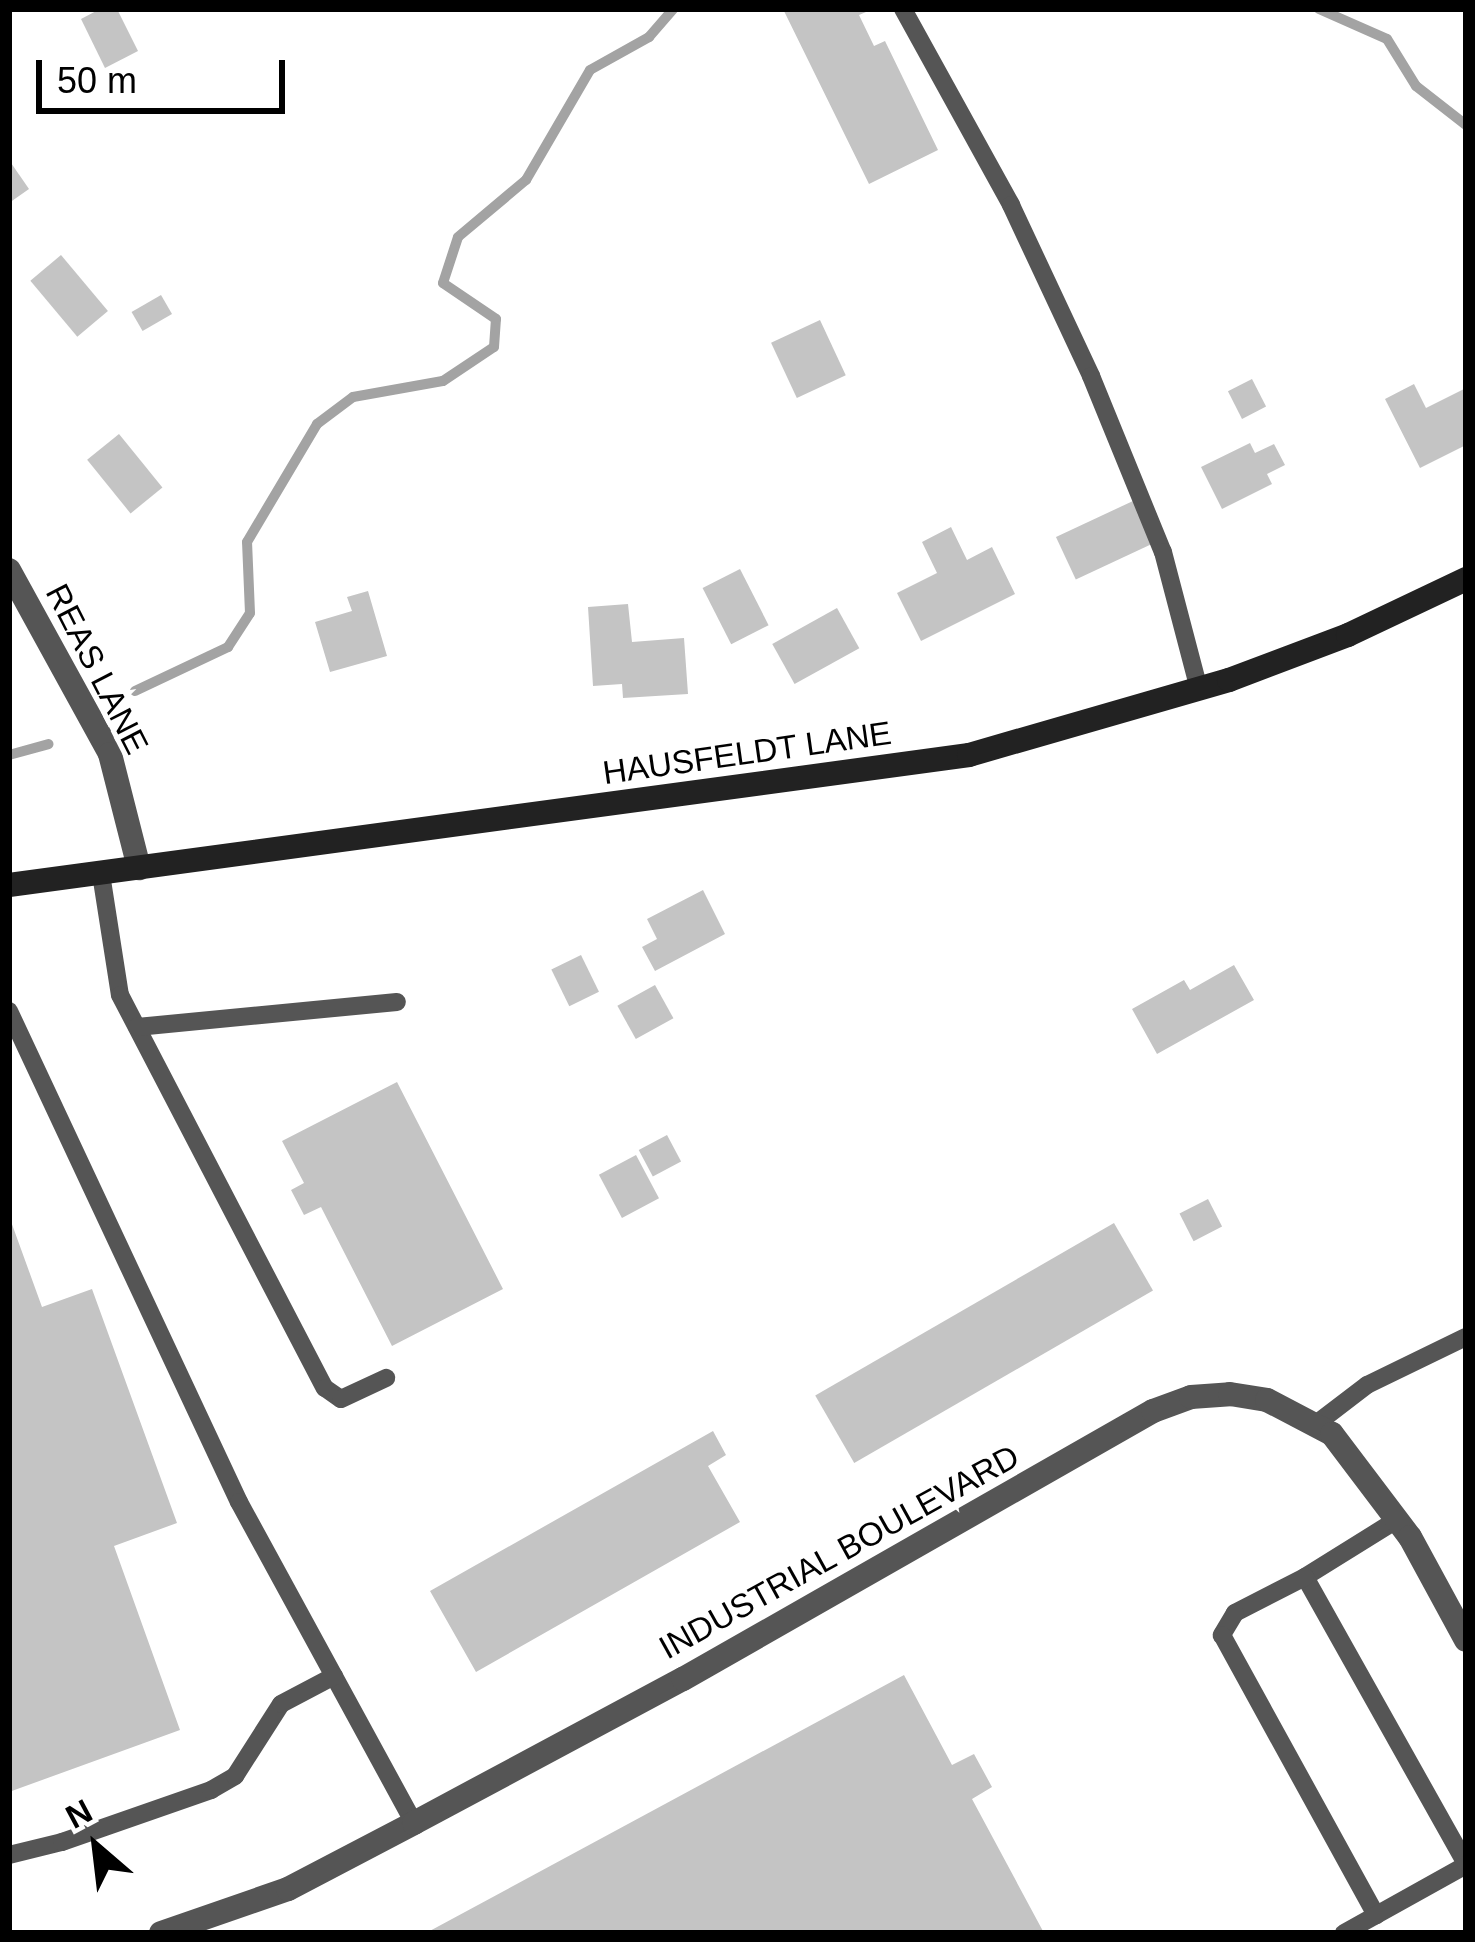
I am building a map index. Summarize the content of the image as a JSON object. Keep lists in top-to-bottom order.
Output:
{
  "streets": {
    "street": ["REAS LANE", "HAUSFELDT LANE", "INDUSTRIAL BOULEVARD"]
  },
  "crossings": [
    ["REAS LANE", "HAUSFELDT LANE"]
  ],
  "scale_bar": "50 m",
  "north": "top left"
}
